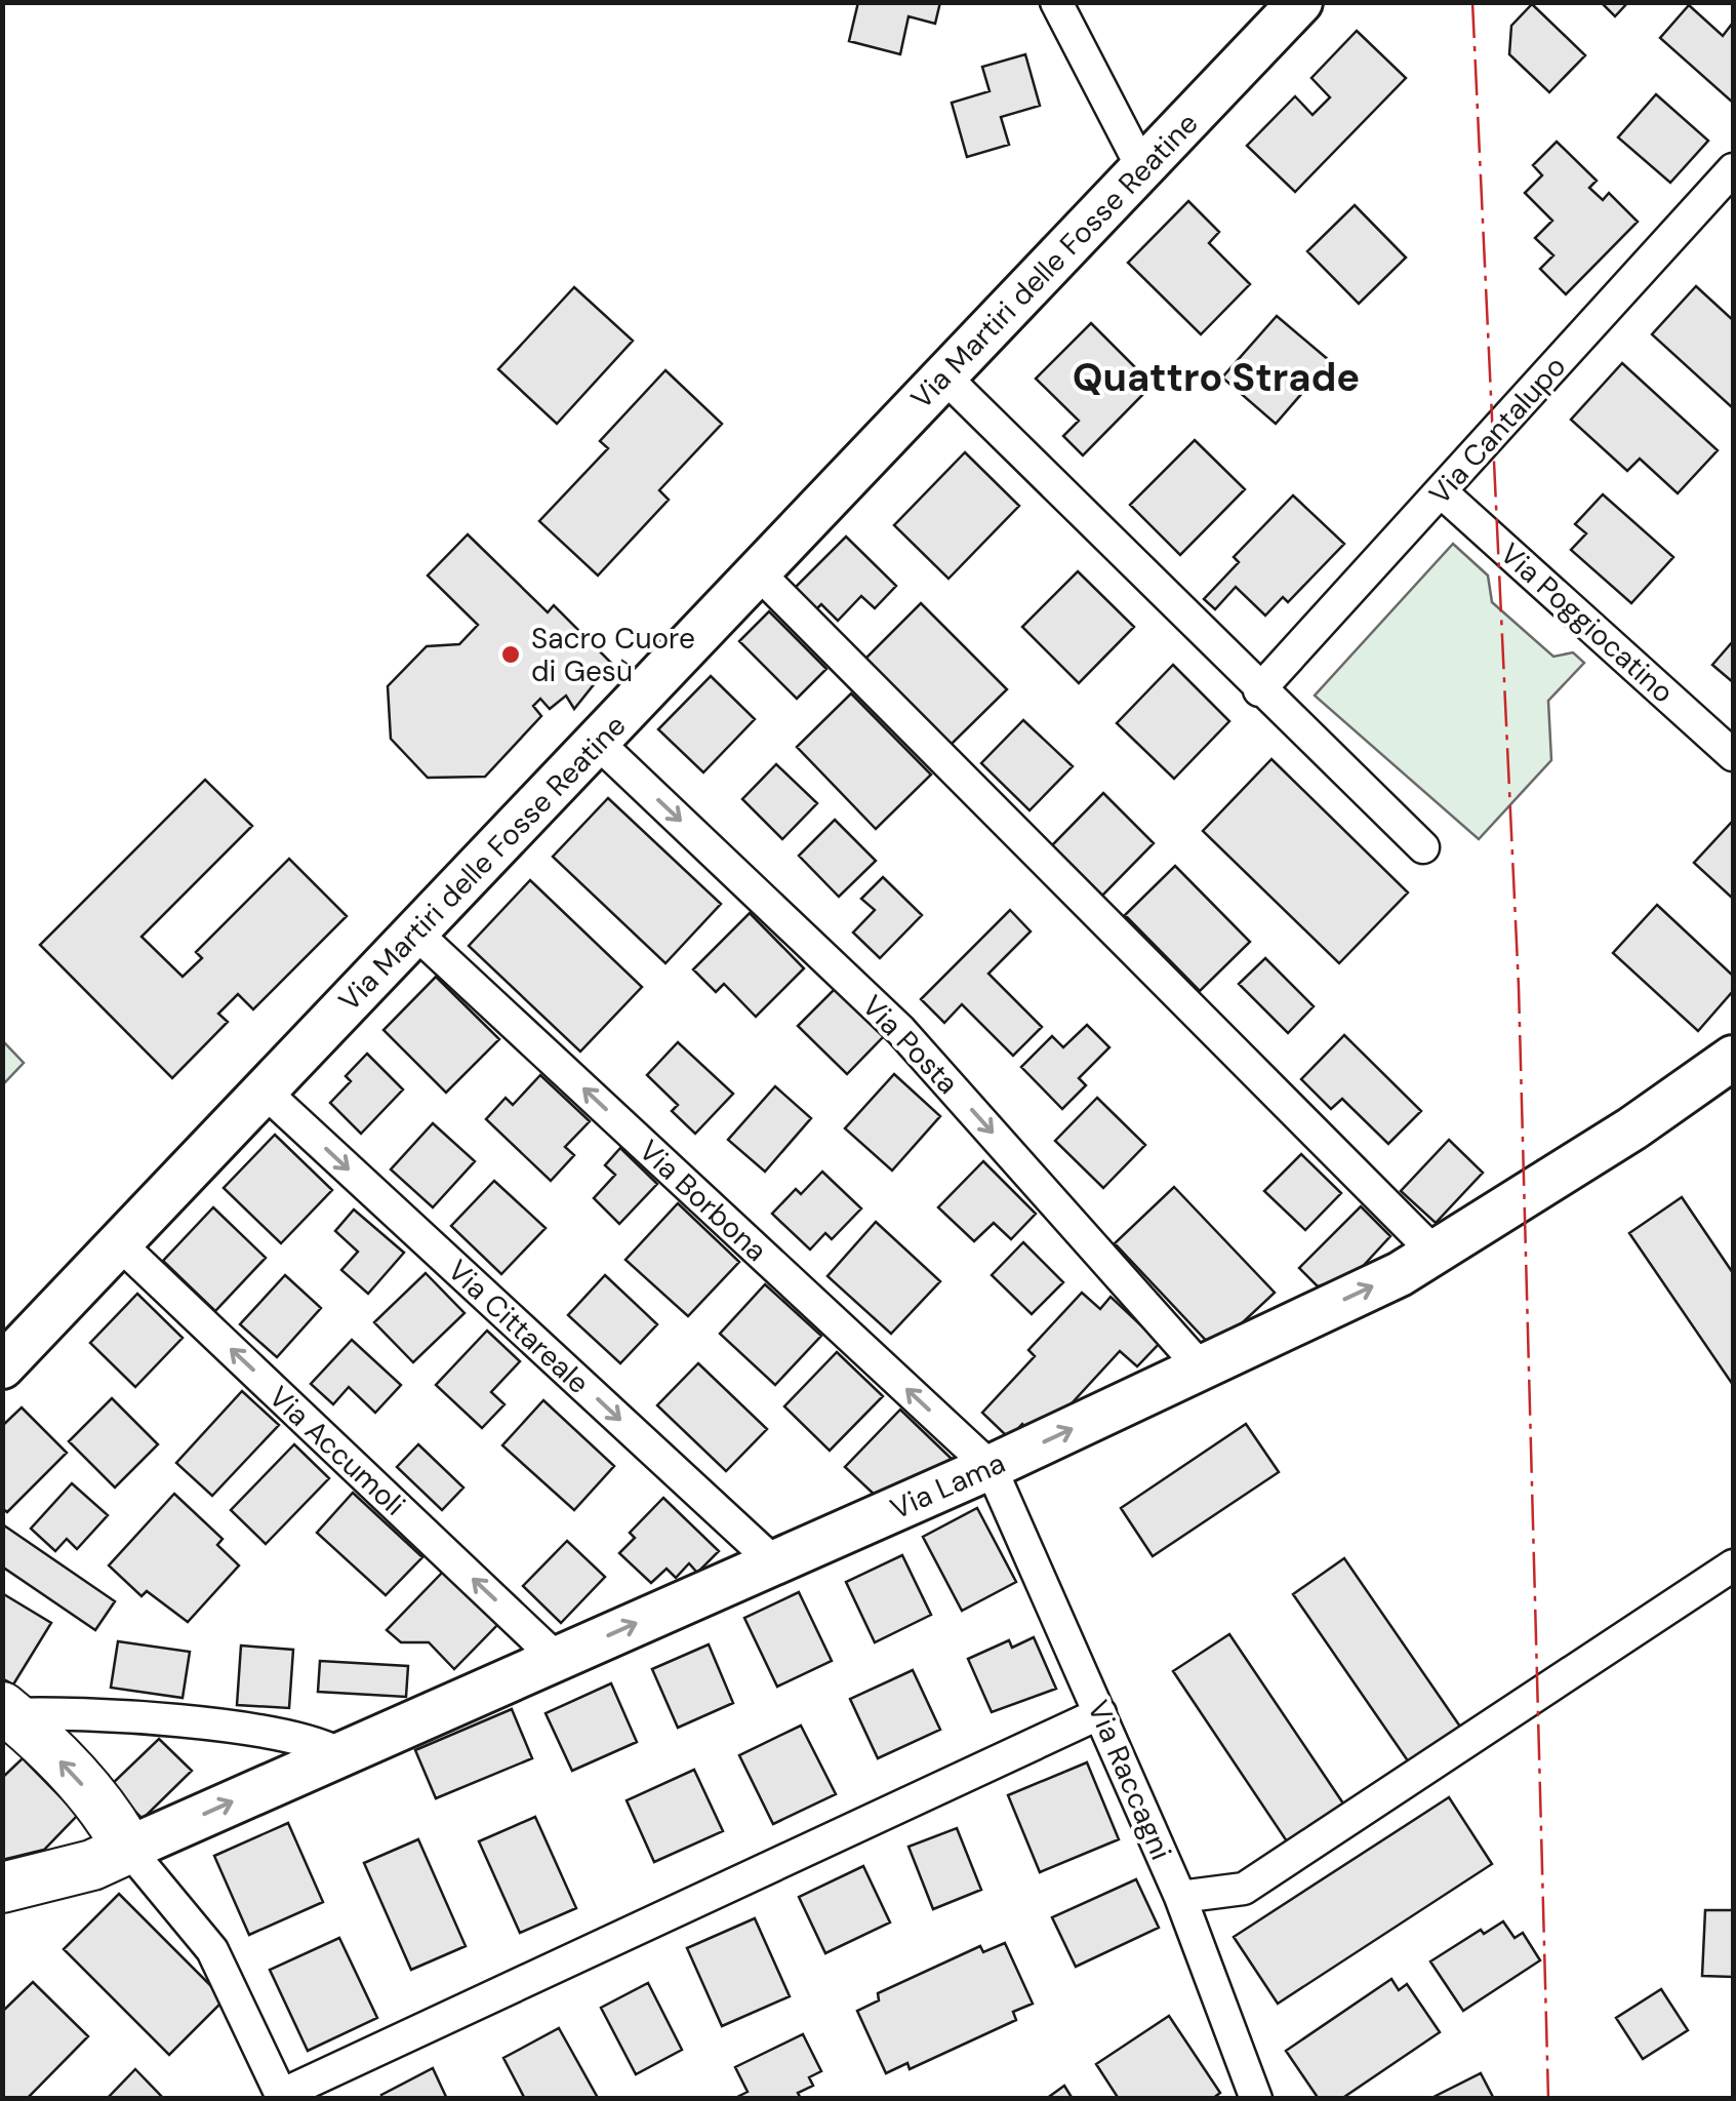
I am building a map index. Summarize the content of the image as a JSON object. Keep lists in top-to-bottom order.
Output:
{
  "streets": {
    "main road": ["Via Martiri delle Fosse Reatine", "Via Lama"],
    "street": [
      "Via Cantalupo",
      "Via Poggiocatino",
      "Via Posta",
      "Via Borbona",
      "Via Cittareale",
      "Via Accumoli",
      "Via Raccagni"
    ]
  },
  "crossings": [
    ["Via Martiri delle Fosse Reatine", "Via Posta"],
    ["Via Martiri delle Fosse Reatine", "Via Borbona"],
    ["Via Martiri delle Fosse Reatine", "Via Cittareale"],
    ["Via Martiri delle Fosse Reatine", "Via Accumoli"],
    ["Via Cantalupo", "Via Poggiocatino"],
    ["Via Posta", "Via Lama"],
    ["Via Borbona", "Via Lama"],
    ["Via Borbona", "Via Raccagni"],
    ["Via Cittareale", "Via Lama"],
    ["Via Accumoli", "Via Lama"],
    ["Via Lama", "Via Raccagni"]
  ],
  "one_way": [
    "Via Borbona",
    "Via Cittareale",
    "Via Accumoli",
    "Via Lama"
  ],
  "districts": ["Quattro Strade"],
  "places": ["Sacro Cuore di Gesù"]
}
